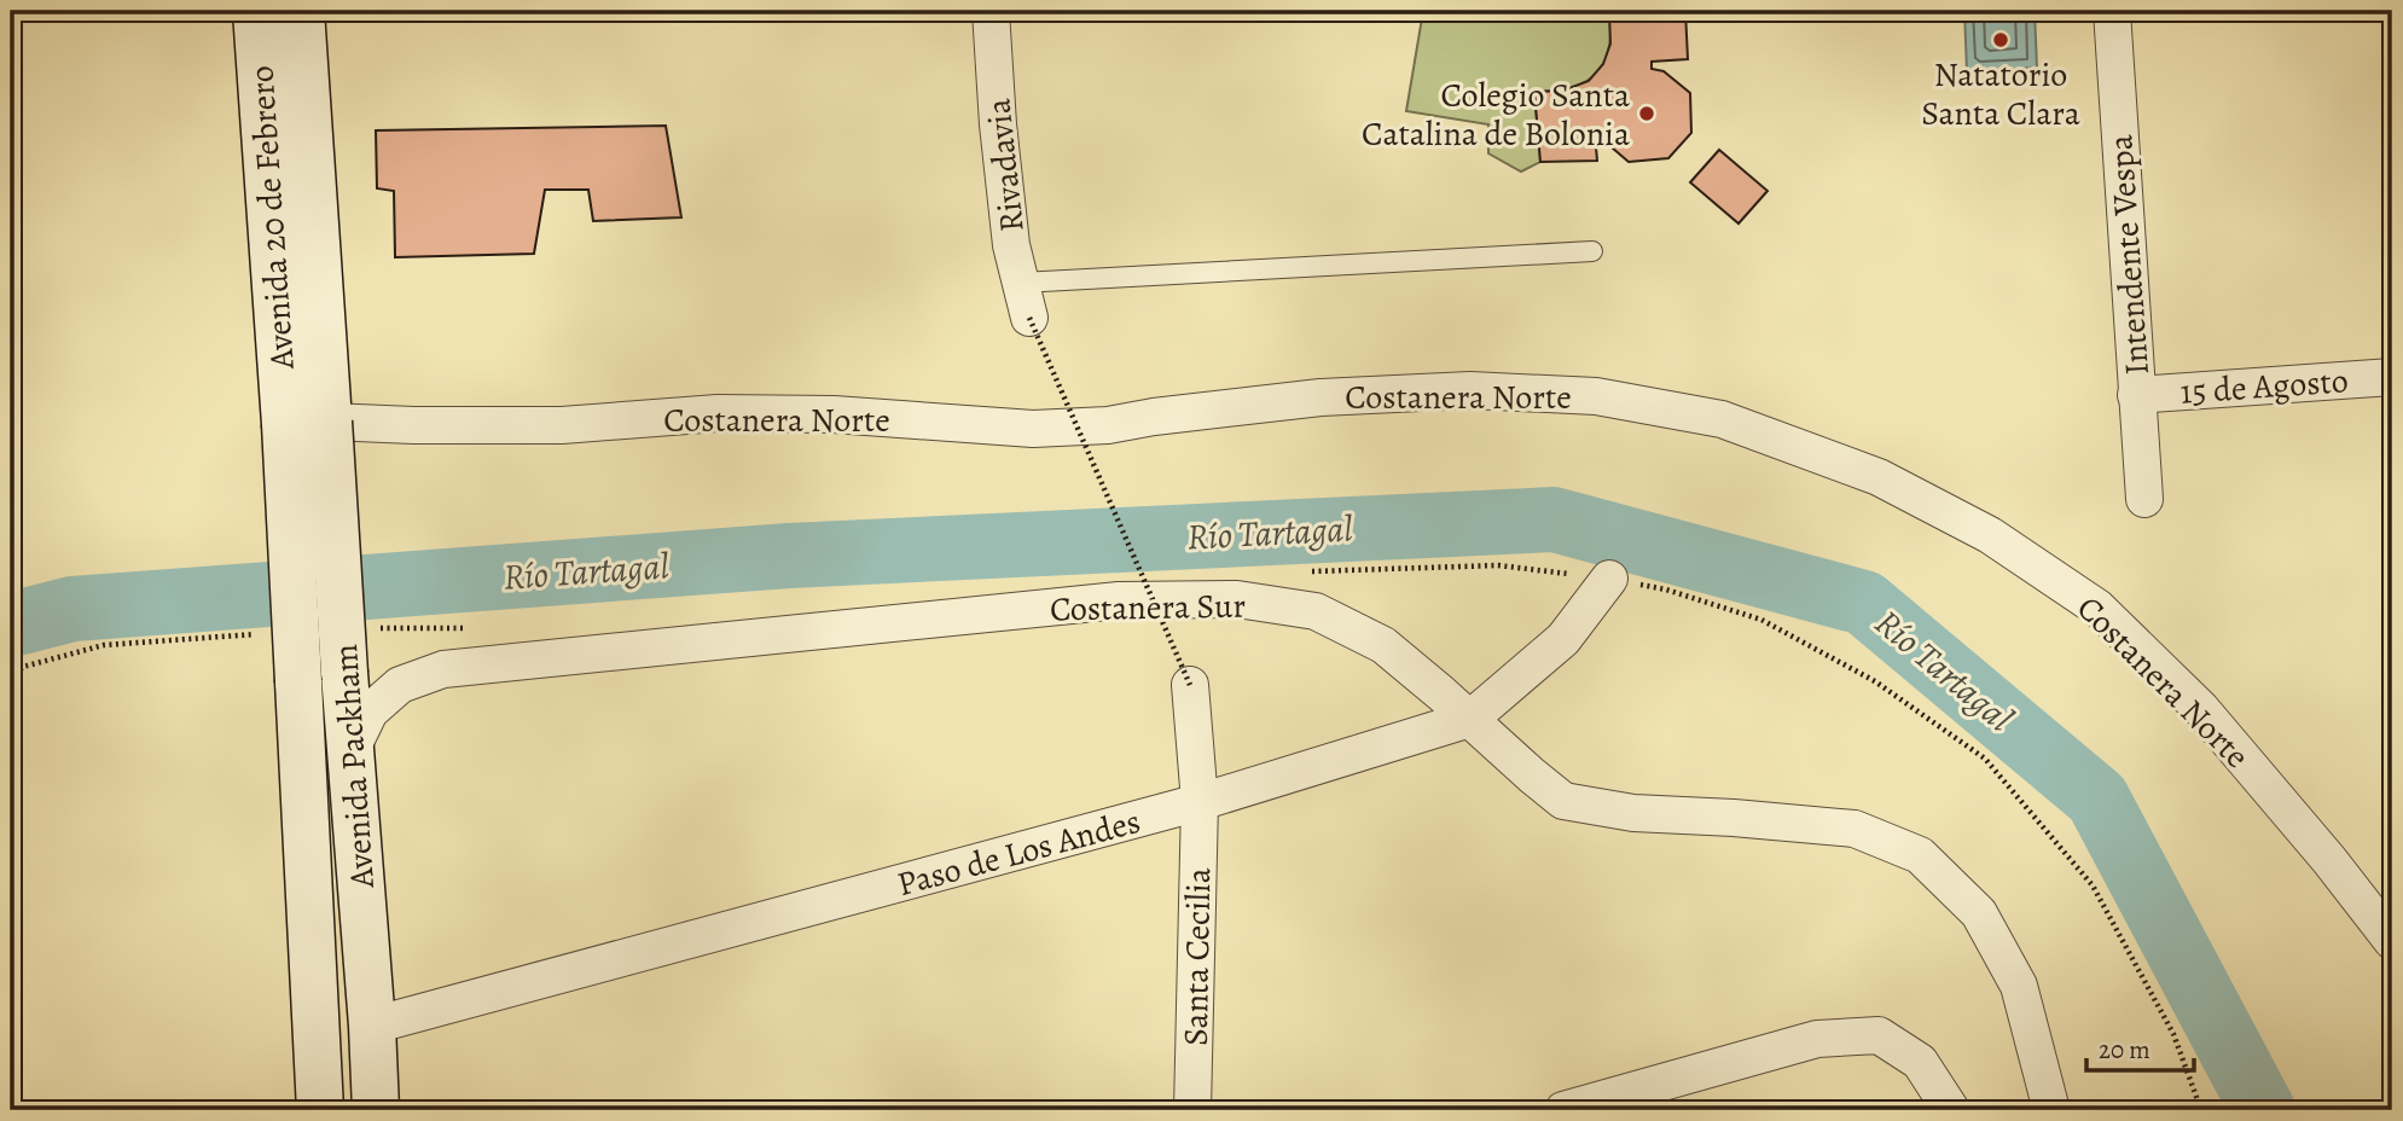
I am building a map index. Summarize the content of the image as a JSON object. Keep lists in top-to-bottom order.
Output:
{
  "streets": {
    "main road": ["Avenida 20 de Febrero", "Avenida Packham"],
    "street": [
      "Rivadavia",
      "Intendente Vespa",
      "15 de Agosto",
      "Costanera Norte",
      "Costanera Sur",
      "Paso de Los Andes",
      "Santa Cecilia"
    ]
  },
  "crossings": [
    ["Avenida 20 de Febrero", "Costanera Norte"],
    ["Avenida 20 de Febrero", "Avenida Packham"],
    ["Intendente Vespa", "15 de Agosto"],
    ["Costanera Norte", "Avenida Packham"],
    ["Costanera Sur", "Avenida Packham"],
    ["Costanera Sur", "Paso de Los Andes"],
    ["Avenida Packham", "Paso de Los Andes"],
    ["Paso de Los Andes", "Santa Cecilia"]
  ],
  "water": ["Río Tartagal"],
  "places": ["Natatorio Santa Clara", "Colegio Santa Catalina de Bolonia"],
  "scale_bar": "20 m"
}
